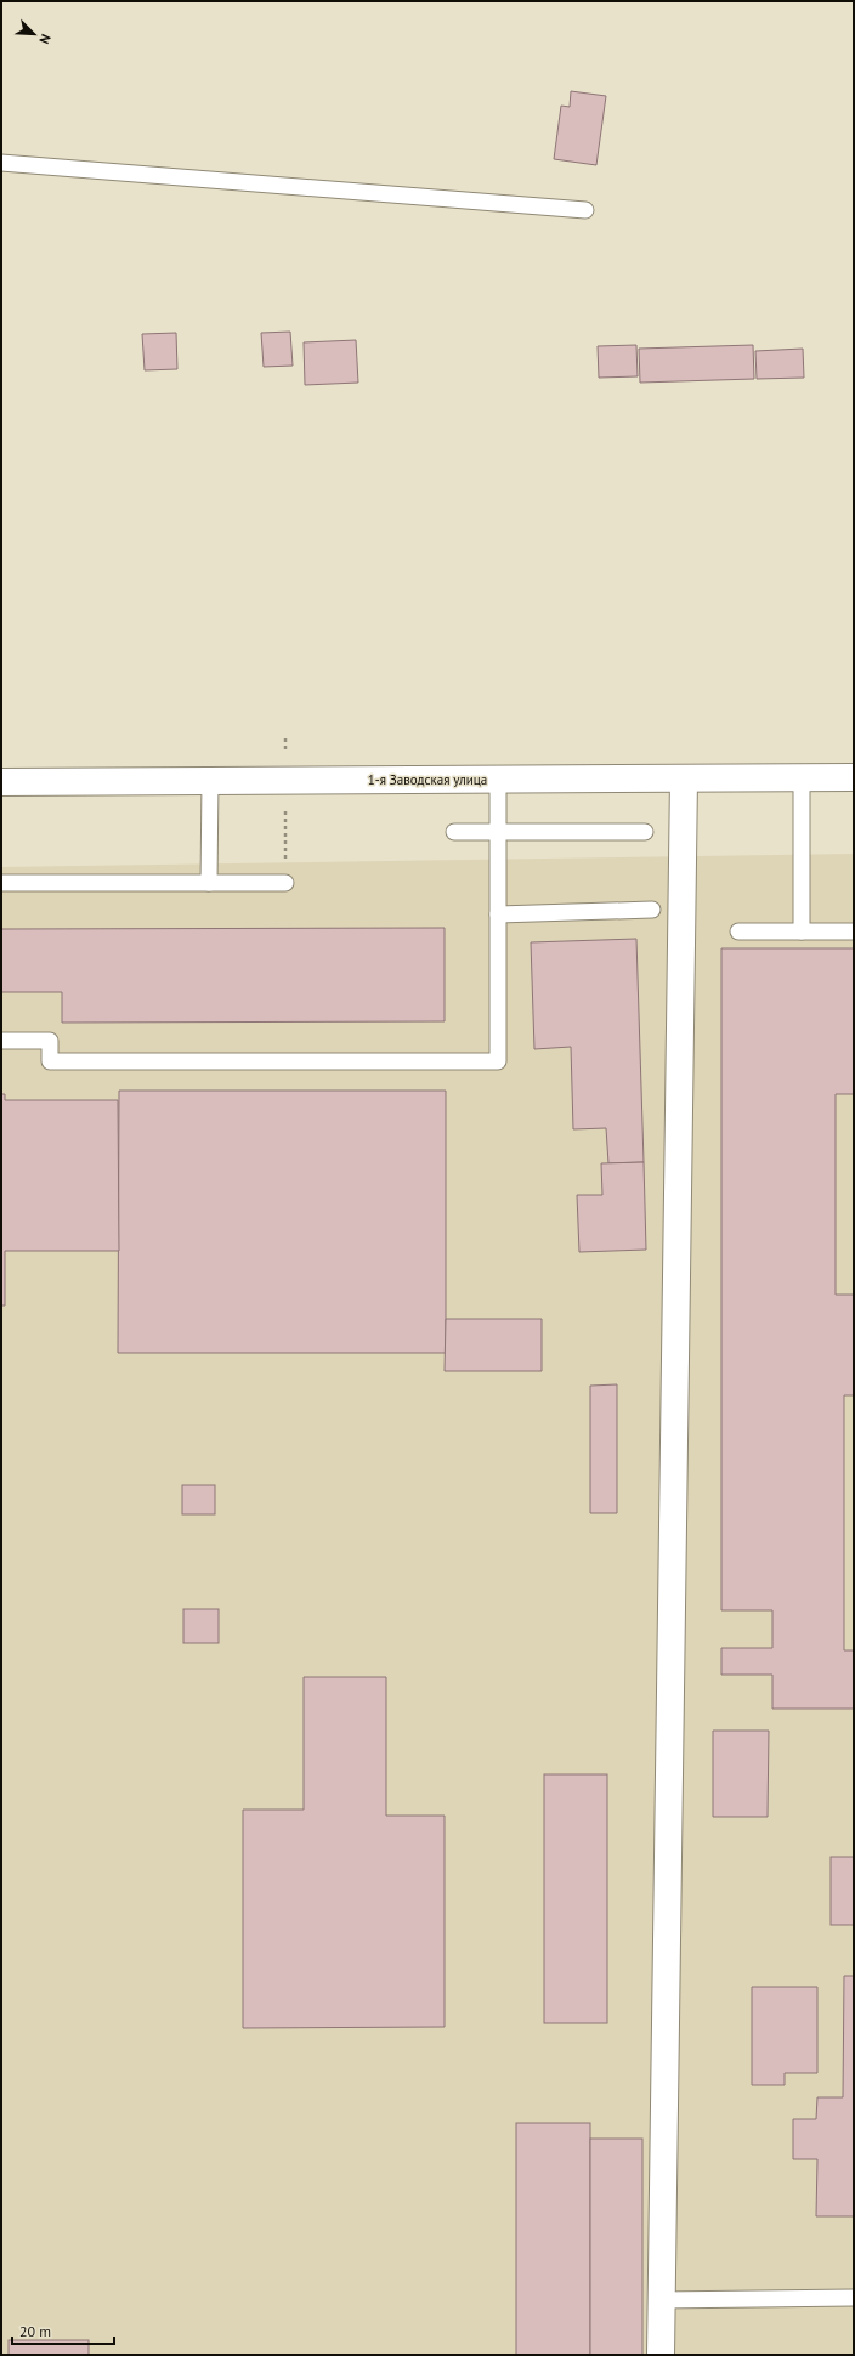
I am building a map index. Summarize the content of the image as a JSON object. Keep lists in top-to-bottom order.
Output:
{
  "streets": {
    "street": ["1-я Заводская улица"]
  },
  "scale_bar": "20 m",
  "north": "bottom right"
}
